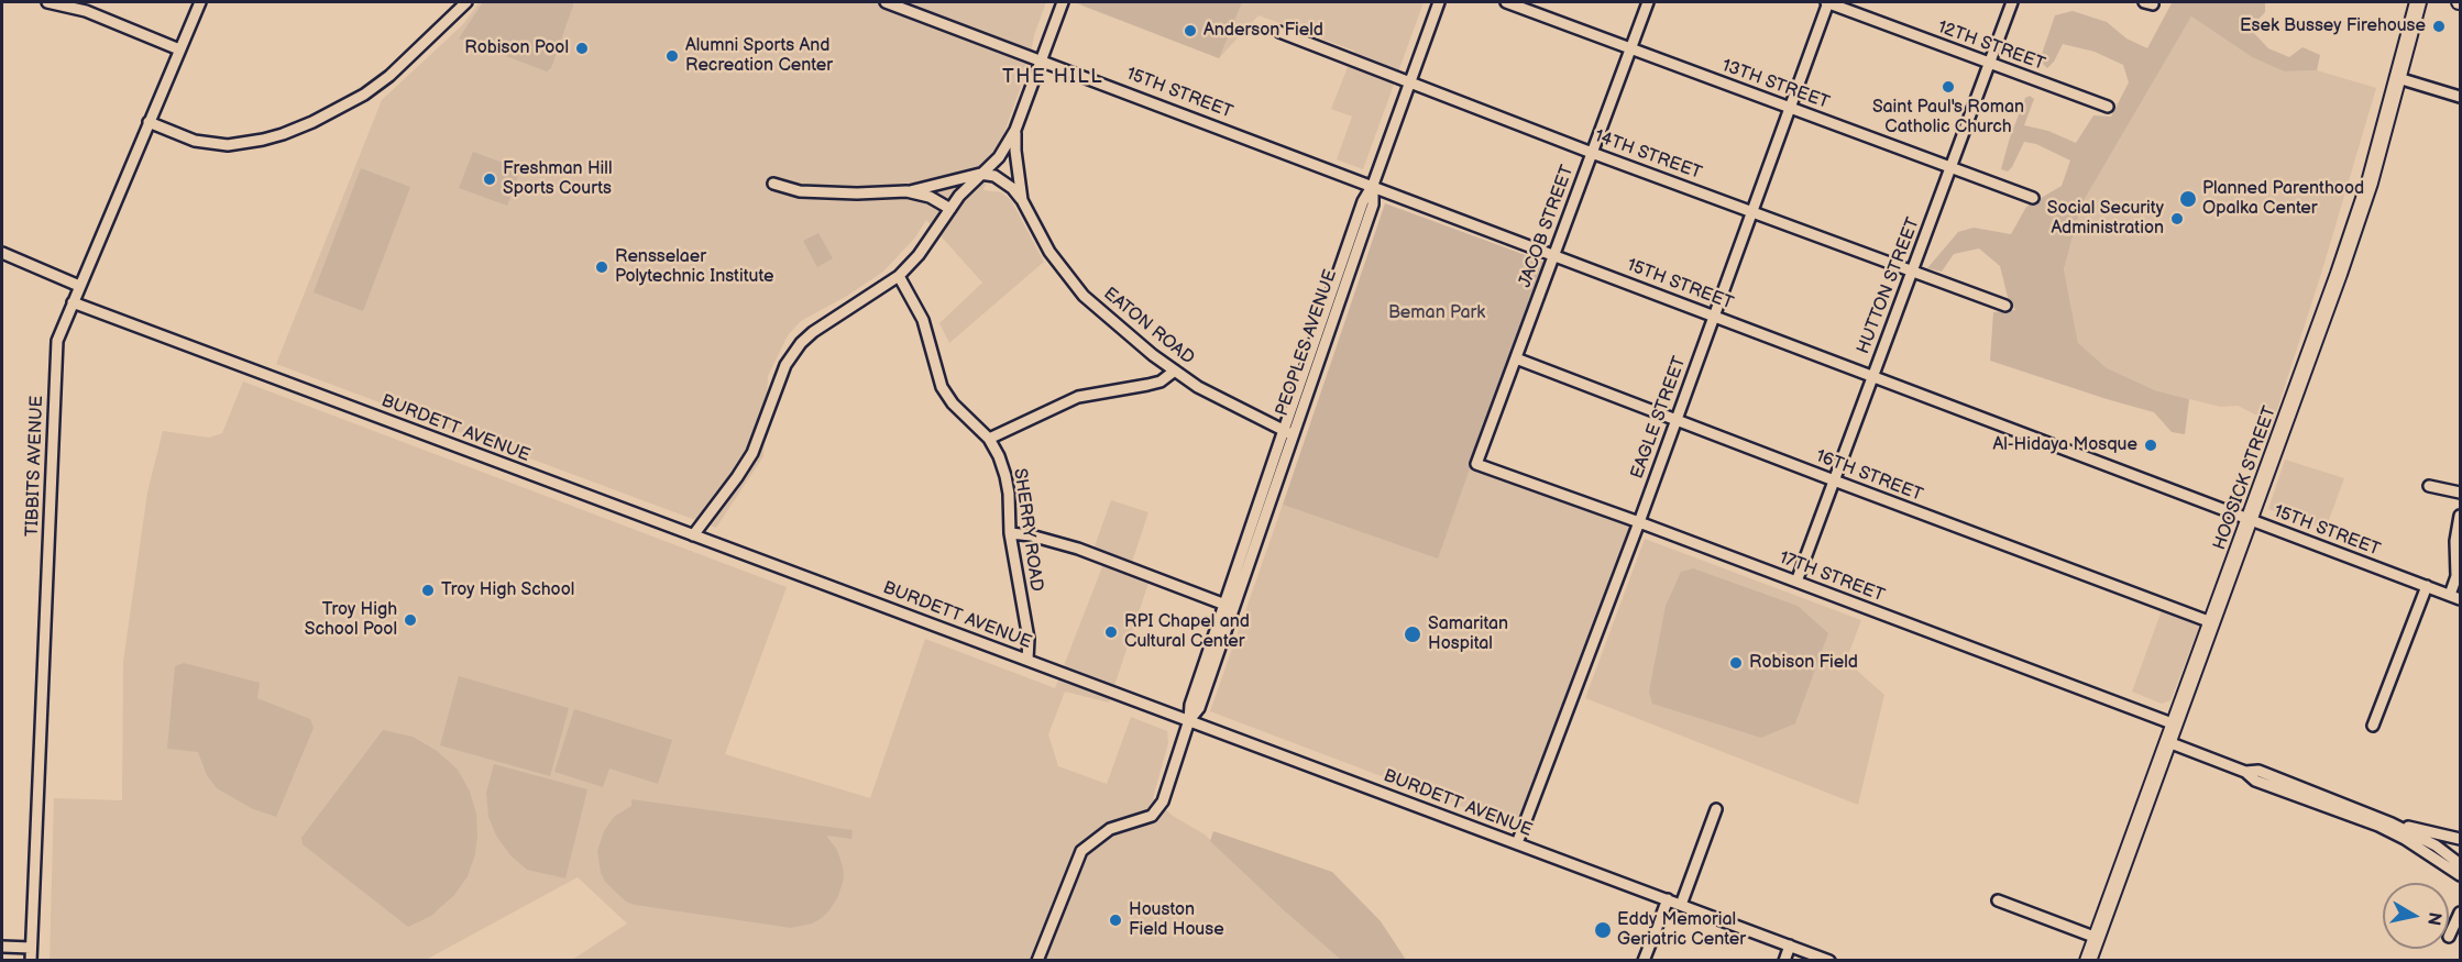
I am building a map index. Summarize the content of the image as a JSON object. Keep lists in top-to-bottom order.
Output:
{
  "streets": {
    "highway": ["HOOSICK STREET"],
    "street": [
      "12TH STREET",
      "13TH STREET",
      "15TH STREET",
      "14TH STREET",
      "JACOB STREET",
      "HUTTON STREET",
      "EATON ROAD",
      "PEOPLES AVENUE",
      "EAGLE STREET",
      "BURDETT AVENUE",
      "TIBBITS AVENUE",
      "16TH STREET",
      "SHERRY ROAD",
      "17TH STREET"
    ]
  },
  "crossings": [
    ["12TH STREET", "HUTTON STREET"],
    ["12TH STREET", "EAGLE STREET"],
    ["13TH STREET", "JACOB STREET"],
    ["13TH STREET", "HUTTON STREET"],
    ["13TH STREET", "EAGLE STREET"],
    ["15TH STREET", "JACOB STREET"],
    ["15TH STREET", "HUTTON STREET"],
    ["15TH STREET", "PEOPLES AVENUE"],
    ["15TH STREET", "EAGLE STREET"],
    ["15TH STREET", "HOOSICK STREET"],
    ["14TH STREET", "JACOB STREET"],
    ["14TH STREET", "HUTTON STREET"],
    ["14TH STREET", "PEOPLES AVENUE"],
    ["14TH STREET", "EAGLE STREET"],
    ["JACOB STREET", "16TH STREET"],
    ["JACOB STREET", "17TH STREET"],
    ["HUTTON STREET", "16TH STREET"],
    ["HUTTON STREET", "17TH STREET"],
    ["EATON ROAD", "PEOPLES AVENUE"],
    ["PEOPLES AVENUE", "BURDETT AVENUE"],
    ["EAGLE STREET", "BURDETT AVENUE"],
    ["EAGLE STREET", "16TH STREET"],
    ["EAGLE STREET", "17TH STREET"],
    ["BURDETT AVENUE", "TIBBITS AVENUE"],
    ["BURDETT AVENUE", "SHERRY ROAD"],
    ["16TH STREET", "HOOSICK STREET"],
    ["HOOSICK STREET", "17TH STREET"]
  ],
  "districts": ["THE HILL"],
  "parks": ["Beman Park"],
  "places": [
    "Esek Bussey Firehouse",
    "Anderson Field",
    "Robison Pool",
    "Alumni Sports And Recreation Center",
    "Saint Paul's Roman Catholic Church",
    "Freshman Hill Sports Courts",
    "Planned Parenthood Opalka Center",
    "Social Security Administration",
    "Rensselaer Polytechnic Institute",
    "Al-Hidaya Mosque",
    "Troy High School",
    "Troy High School Pool",
    "RPI Chapel and Cultural Center",
    "Samaritan Hospital",
    "Robison Field",
    "Houston Field House",
    "Eddy Memorial Geriatric Center"
  ],
  "north": "right"
}
